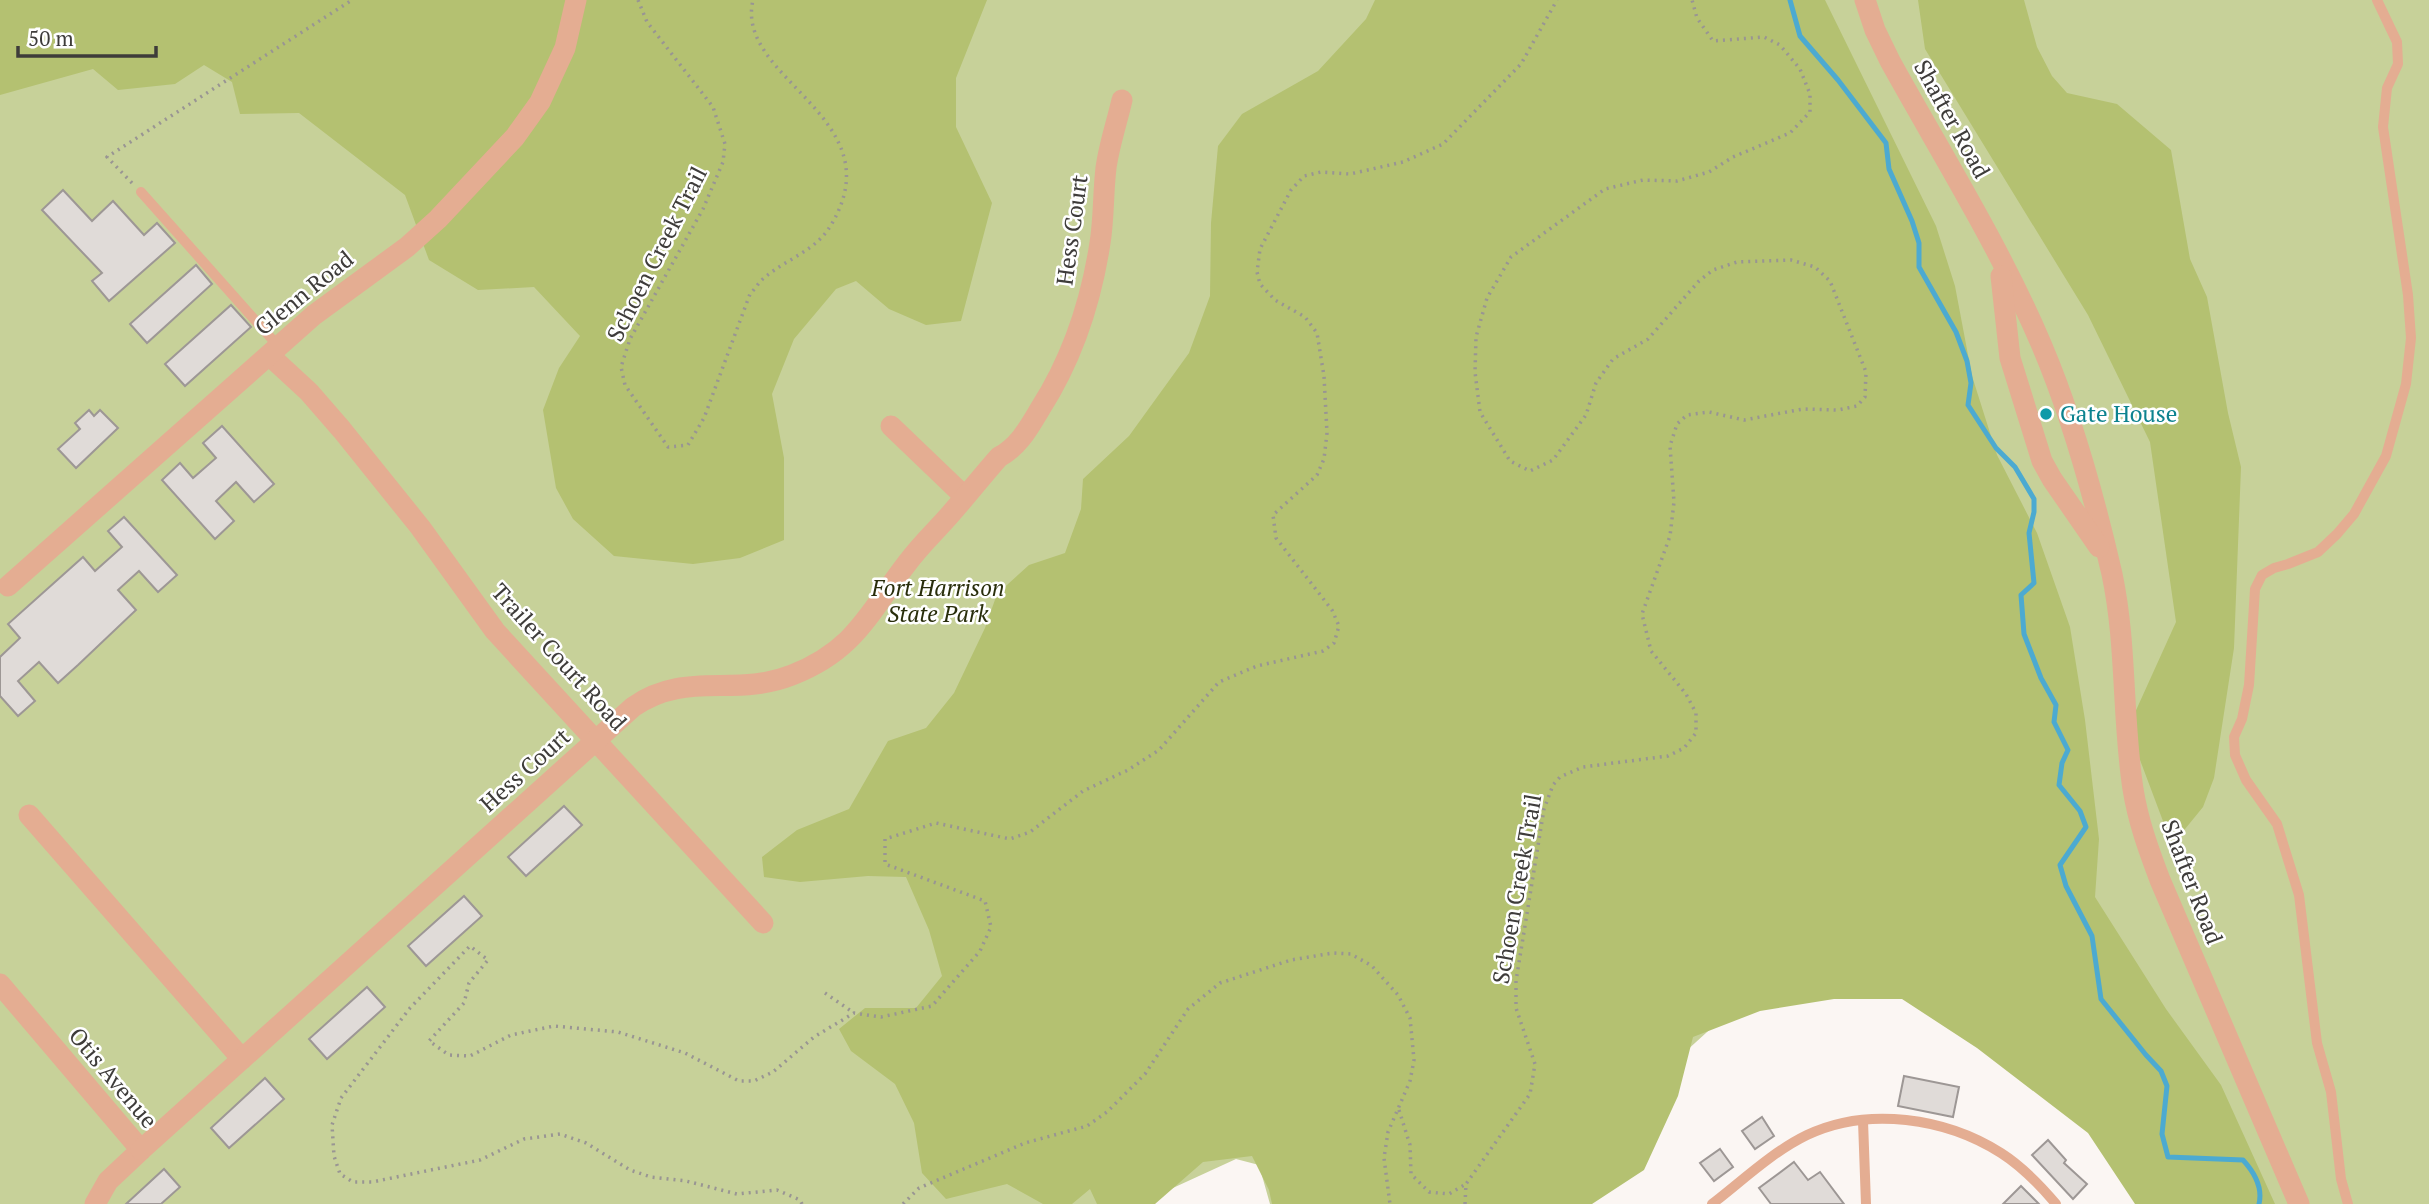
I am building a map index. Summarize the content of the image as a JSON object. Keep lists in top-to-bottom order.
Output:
{
  "streets": {
    "street": [
      "Shafter Road",
      "Hess Court",
      "Glenn Road",
      "Trailer Court Road",
      "Otis Avenue"
    ],
    "path": ["Schoen Creek Trail"]
  },
  "crossings": [
    ["Hess Court", "Trailer Court Road"],
    ["Hess Court", "Otis Avenue"],
    ["Glenn Road", "Trailer Court Road"]
  ],
  "parks": ["Fort Harrison State Park"],
  "places": ["Gate House"],
  "scale_bar": "50 m"
}
